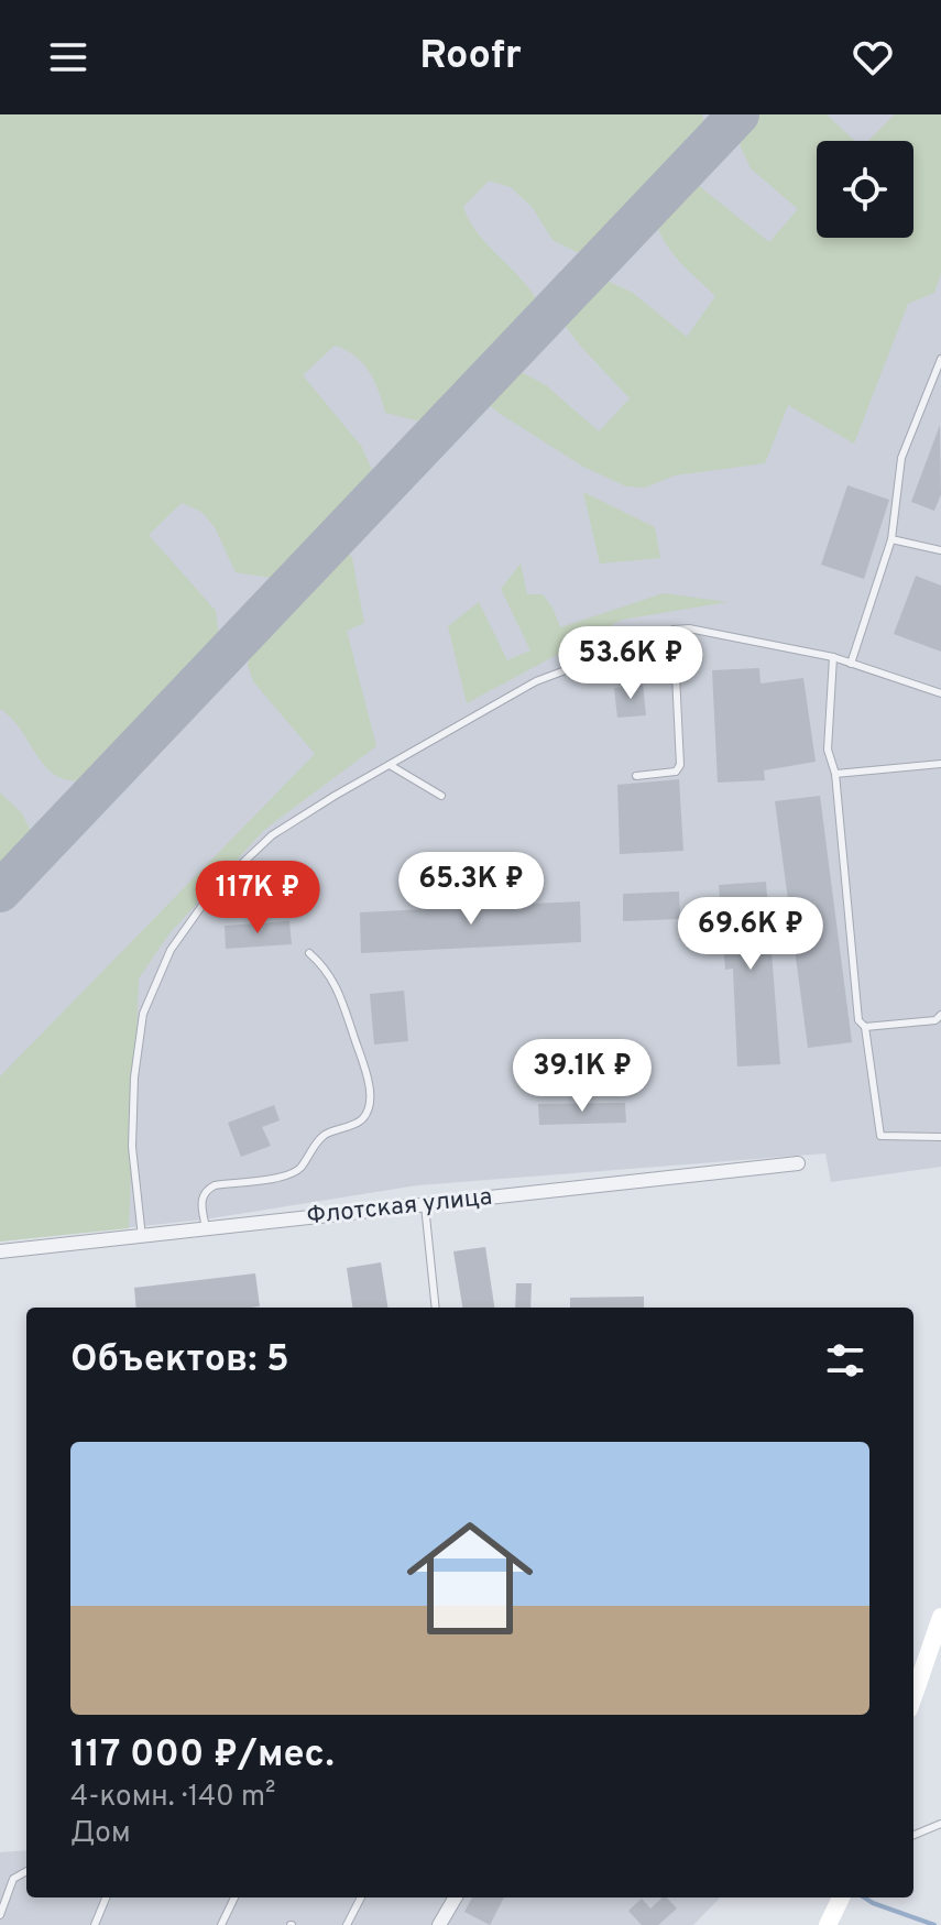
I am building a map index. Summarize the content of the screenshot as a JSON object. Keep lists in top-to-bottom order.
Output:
{
  "streets": {
    "street": ["Флотская улица"]
  },
  "page": {
    "header": "Roofr",
    "price": [
      "53.6K ₽",
      "65.3K ₽",
      "117K ₽",
      "69.6K ₽",
      "39.1K ₽"
    ],
    "heading": "Объектов: 5",
    "list": [
      {
        "name": "117 000 ₽/мес.",
        "note": "4-комн. · 140 m² · Дом"
      }
    ]
  }
}
